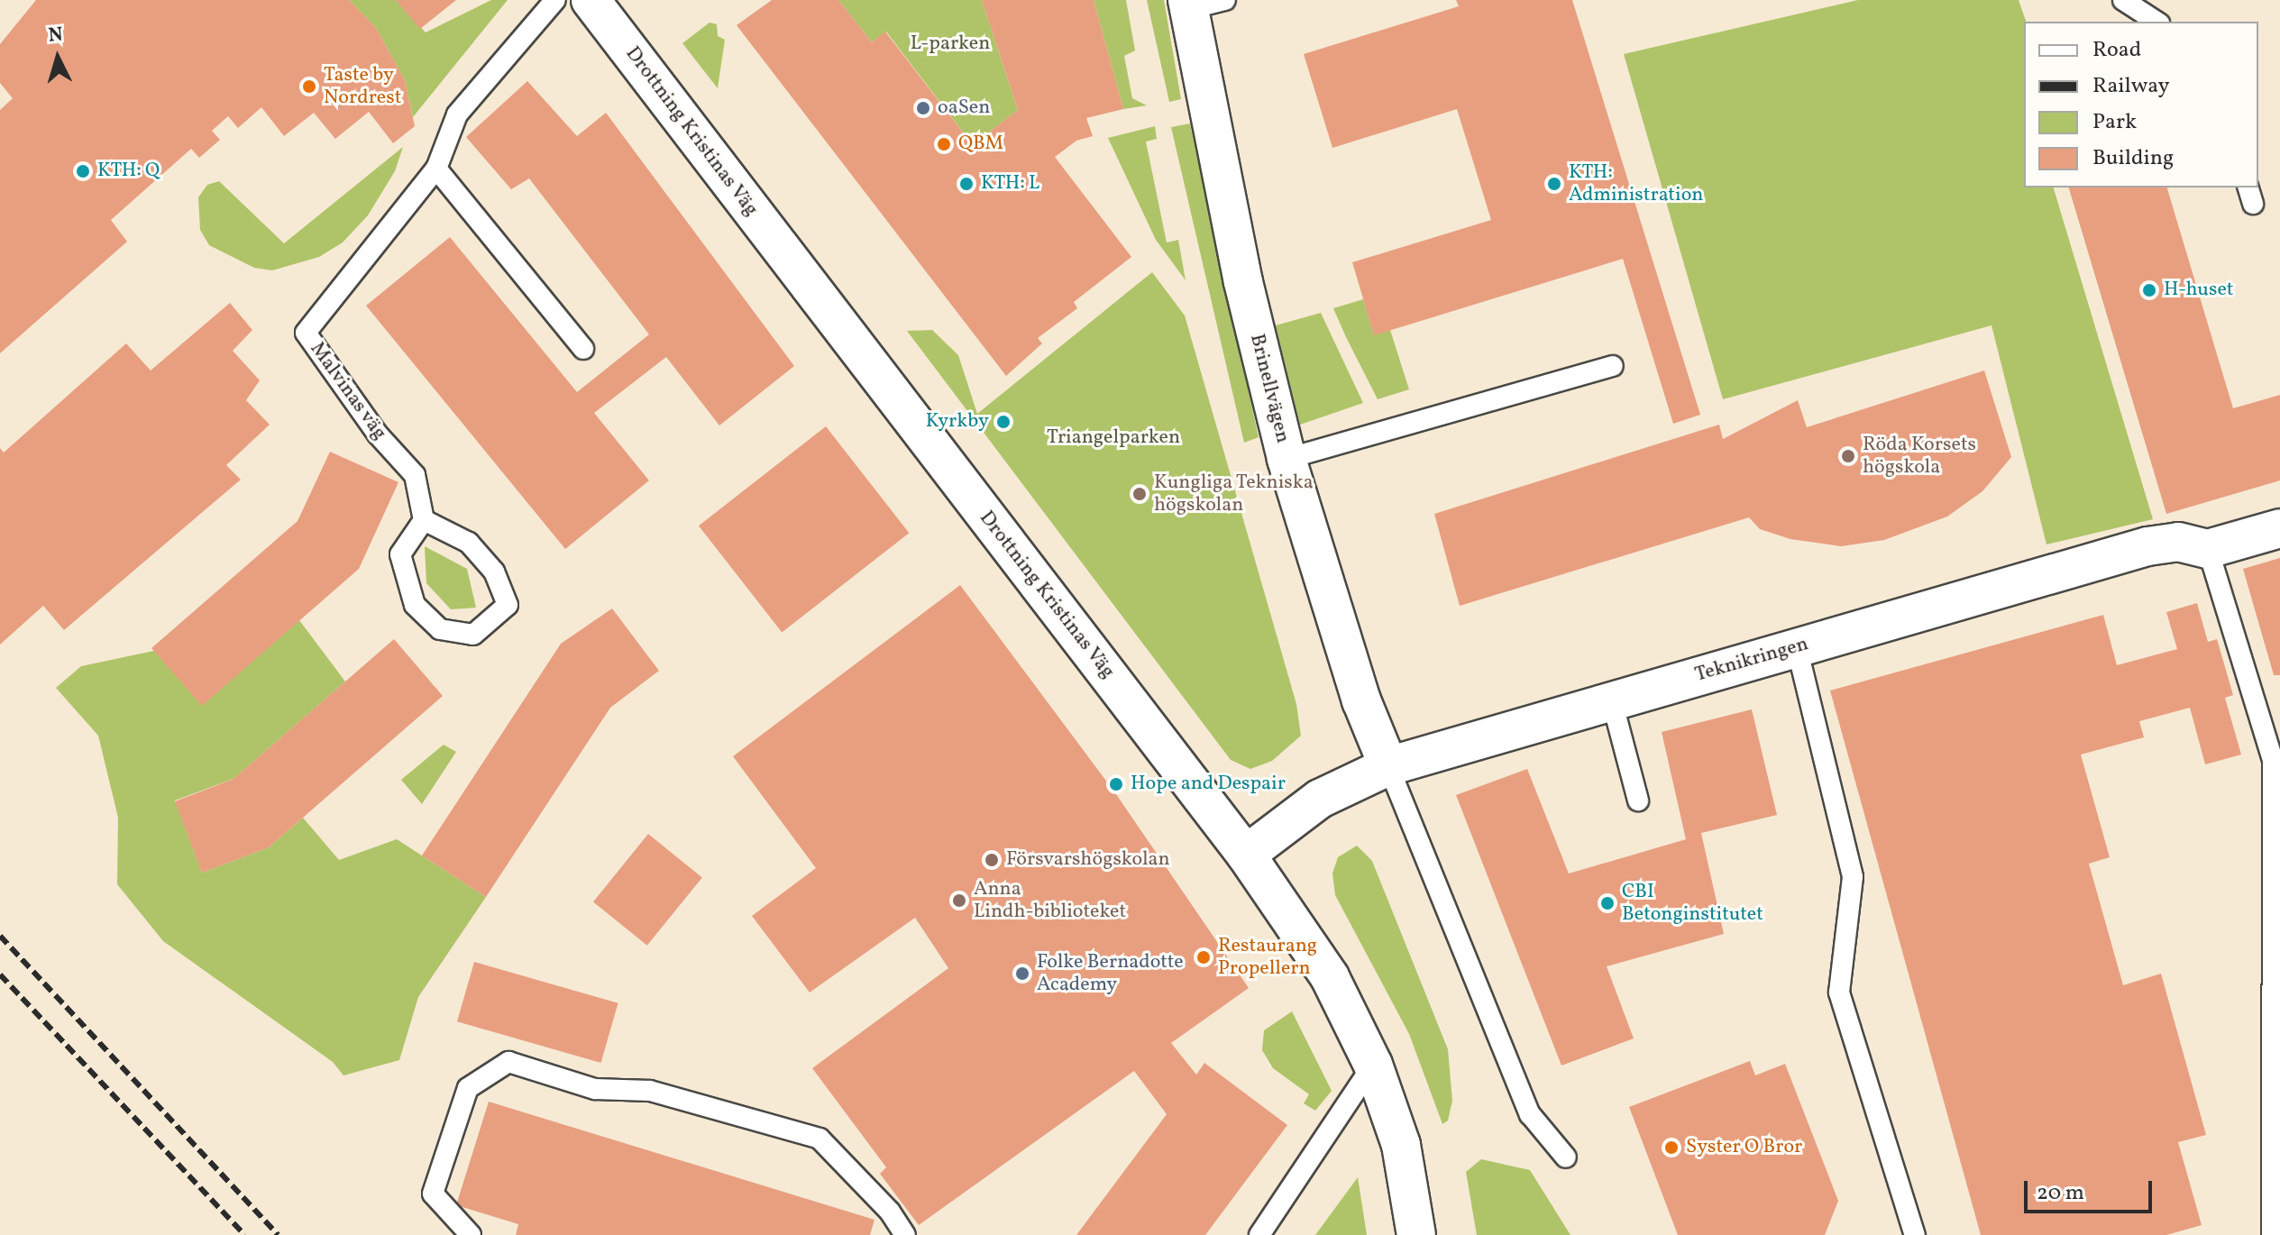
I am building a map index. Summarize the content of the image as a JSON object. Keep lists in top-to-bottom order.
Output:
{
  "streets": {
    "street": ["Drottning Kristinas Väg", "Brinellvägen", "Teknikringen"],
    "lane": ["Malvinas väg"]
  },
  "crossings": [
    ["Drottning Kristinas Väg", "Teknikringen"],
    ["Brinellvägen", "Teknikringen"]
  ],
  "parks": ["L-parken", "Triangelparken"],
  "places": [
    "Taste by Nordrest",
    "oaSen",
    "QBM",
    "KTH: Q",
    "KTH: L",
    "KTH: Administration",
    "H-huset",
    "Kyrkby",
    "Röda Korsets högskola",
    "Kungliga Tekniska högskolan",
    "Hope and Despair",
    "Försvarshögskolan",
    "Anna Lindh-biblioteket",
    "CBI Betonginstitutet",
    "Restaurang Propellern",
    "Folke Bernadotte Academy",
    "Syster O Bror"
  ],
  "legend": [
    "Road",
    "Railway",
    "Park",
    "Building"
  ],
  "scale_bar": "20 m",
  "north": "top"
}
